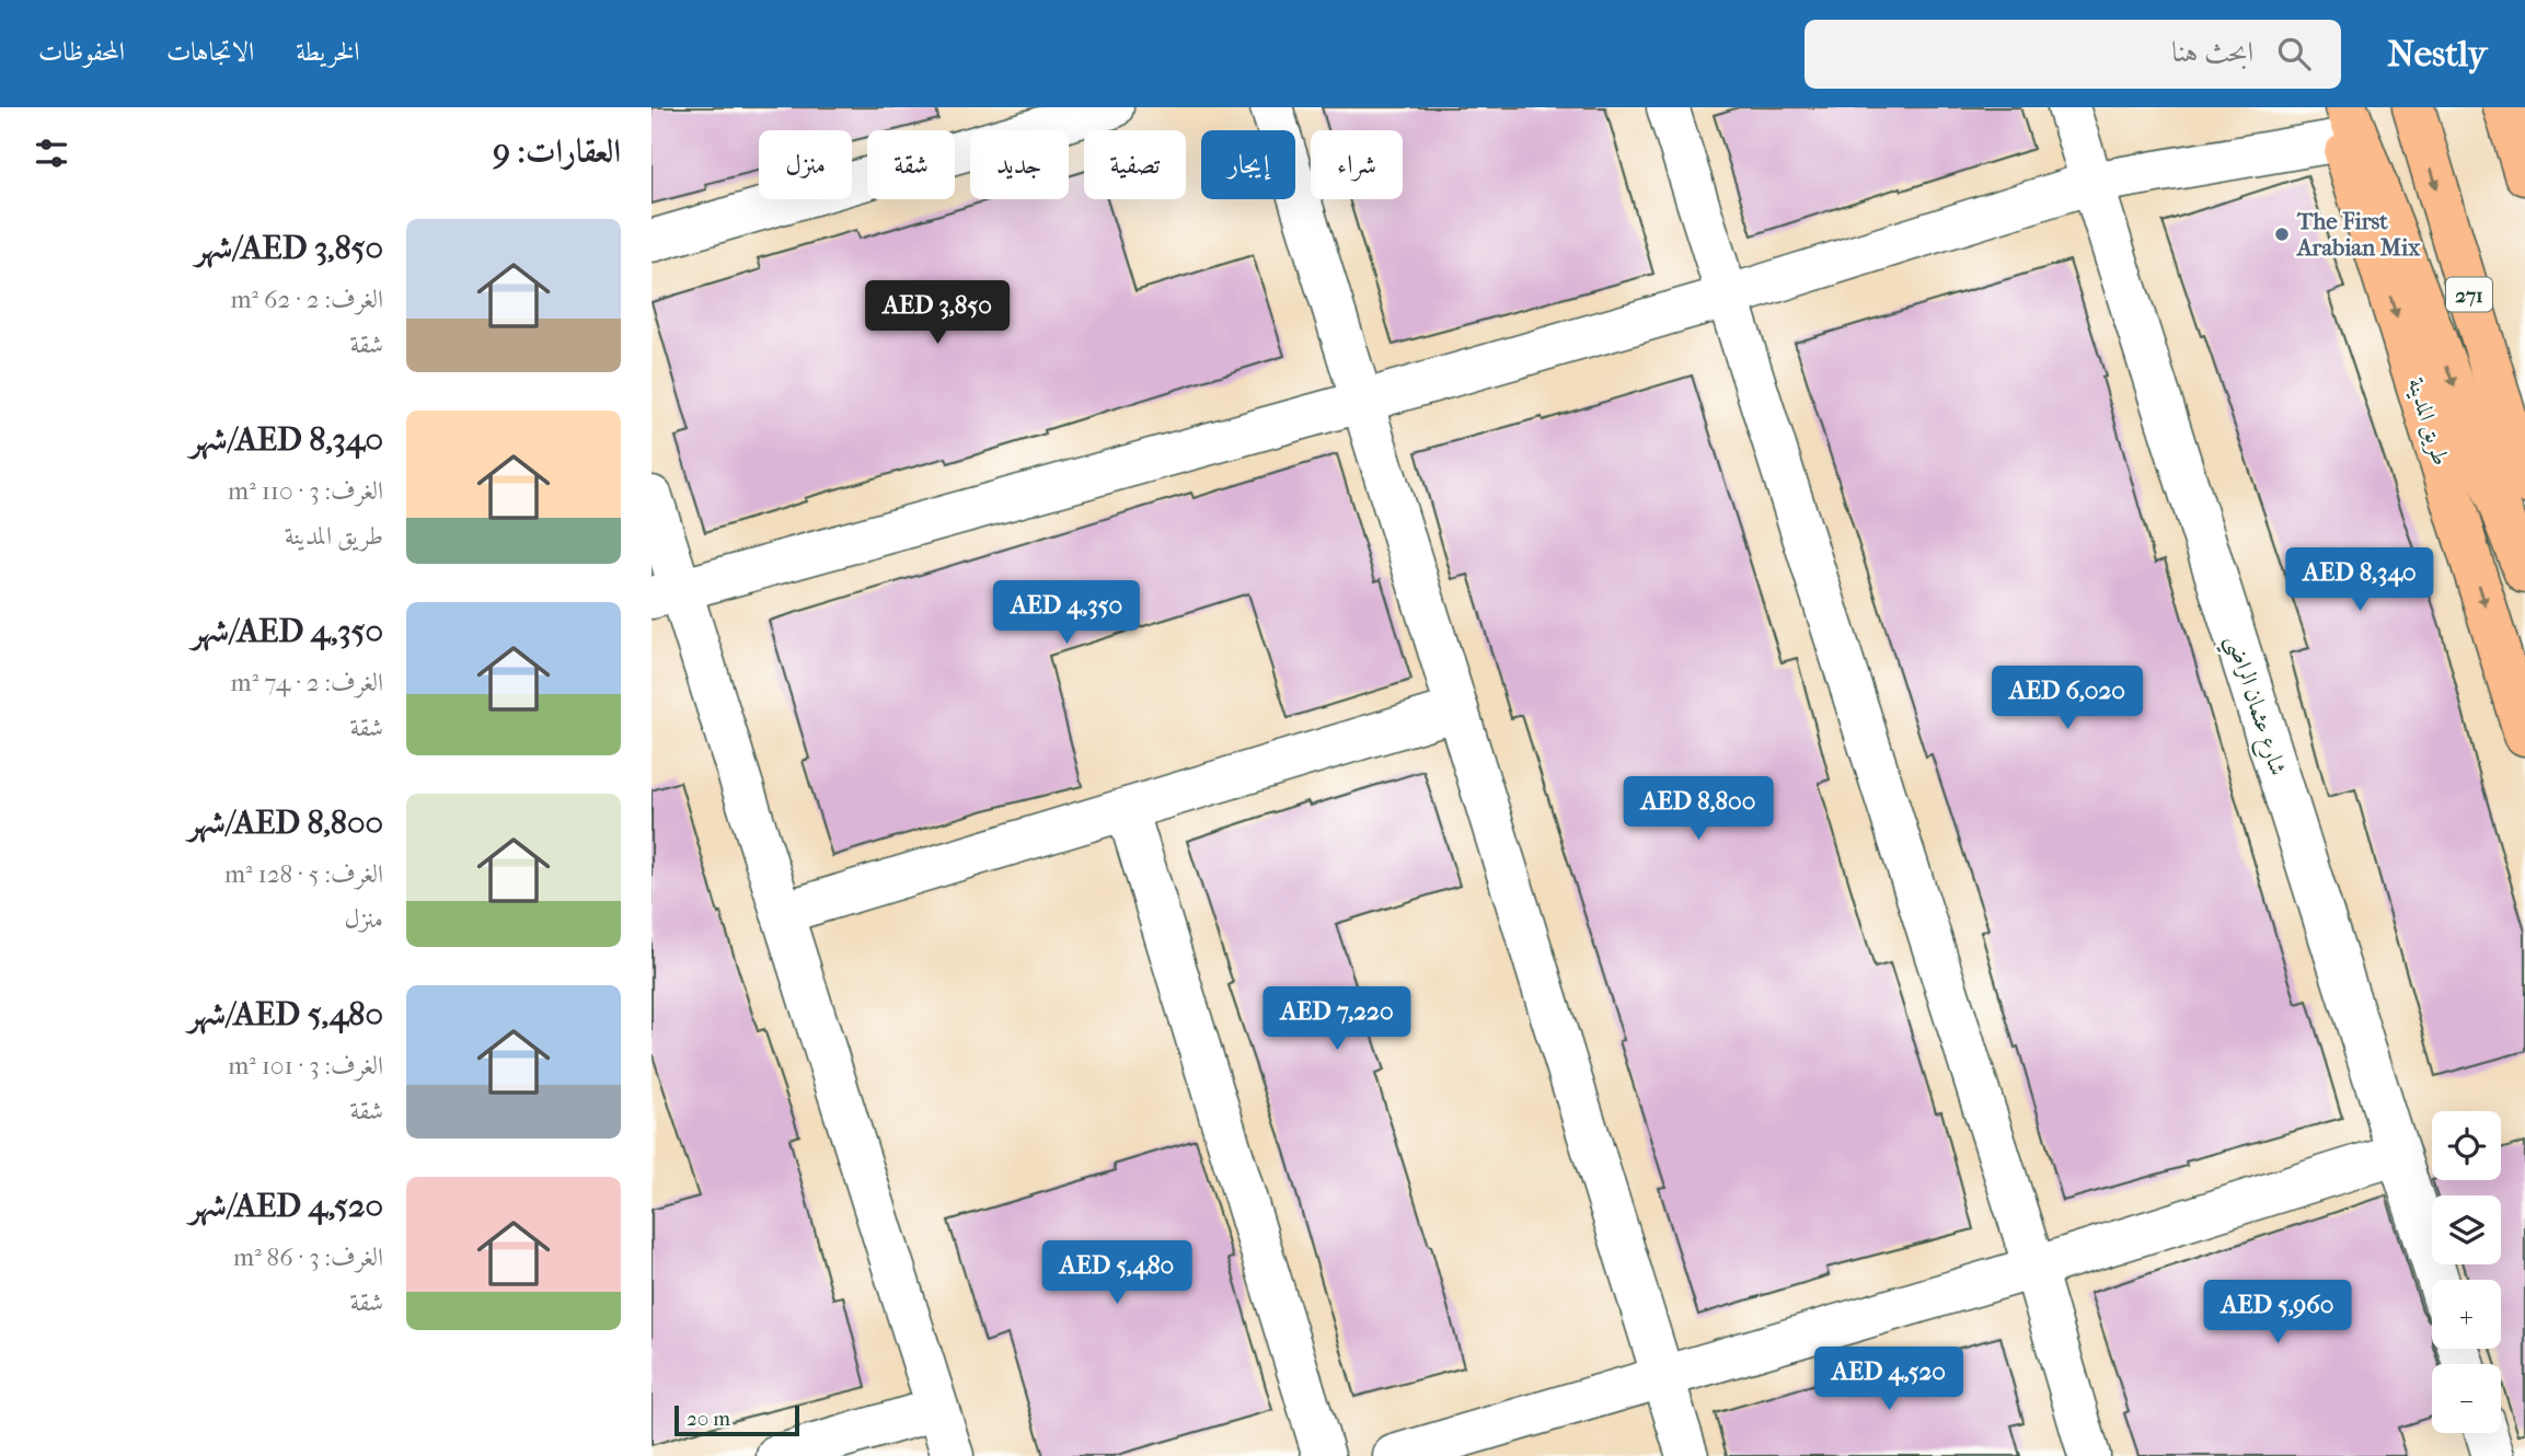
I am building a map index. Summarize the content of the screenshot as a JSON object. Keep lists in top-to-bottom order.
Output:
{
  "streets": {
    "main road": ["271", "طريق المدينة"],
    "street": ["شارع عثمان الراضي"]
  },
  "places": ["The First Arabian Mix"],
  "scale_bar": "20 m",
  "page": {
    "header": "Nestly",
    "search": "ابحث هنا",
    "nav": ["الخريطة", "الاتجاهات", "المحفوظات"],
    "heading": "العقارات: 9",
    "chip": [
      "شراء",
      "إيجار",
      "تصفية",
      "جديد",
      "شقة",
      "منزل"
    ],
    "list": [
      {
        "name": "AED 3,850/شهر",
        "note": "الغرف: 2 · 62 m² · شقة"
      },
      {
        "name": "AED 8,340/شهر",
        "note": "الغرف: 3 · 110 m² · طريق المدينة"
      },
      {
        "name": "AED 4,350/شهر",
        "note": "الغرف: 2 · 74 m² · شقة"
      },
      {
        "name": "AED 8,800/شهر",
        "note": "الغرف: 5 · 128 m² · منزل"
      },
      {
        "name": "AED 5,480/شهر",
        "note": "الغرف: 3 · 101 m² · شقة"
      },
      {
        "name": "AED 4,520/شهر",
        "note": "الغرف: 3 · 86 m² · شقة"
      }
    ],
    "price": [
      "AED 3,850",
      "AED 8,340",
      "AED 4,350",
      "AED 6,020",
      "AED 8,800",
      "AED 7,220",
      "AED 5,480",
      "AED 5,960",
      "AED 4,520"
    ],
    "map_buttons": ["+", "−"],
    "scale": "20 m"
  }
}
